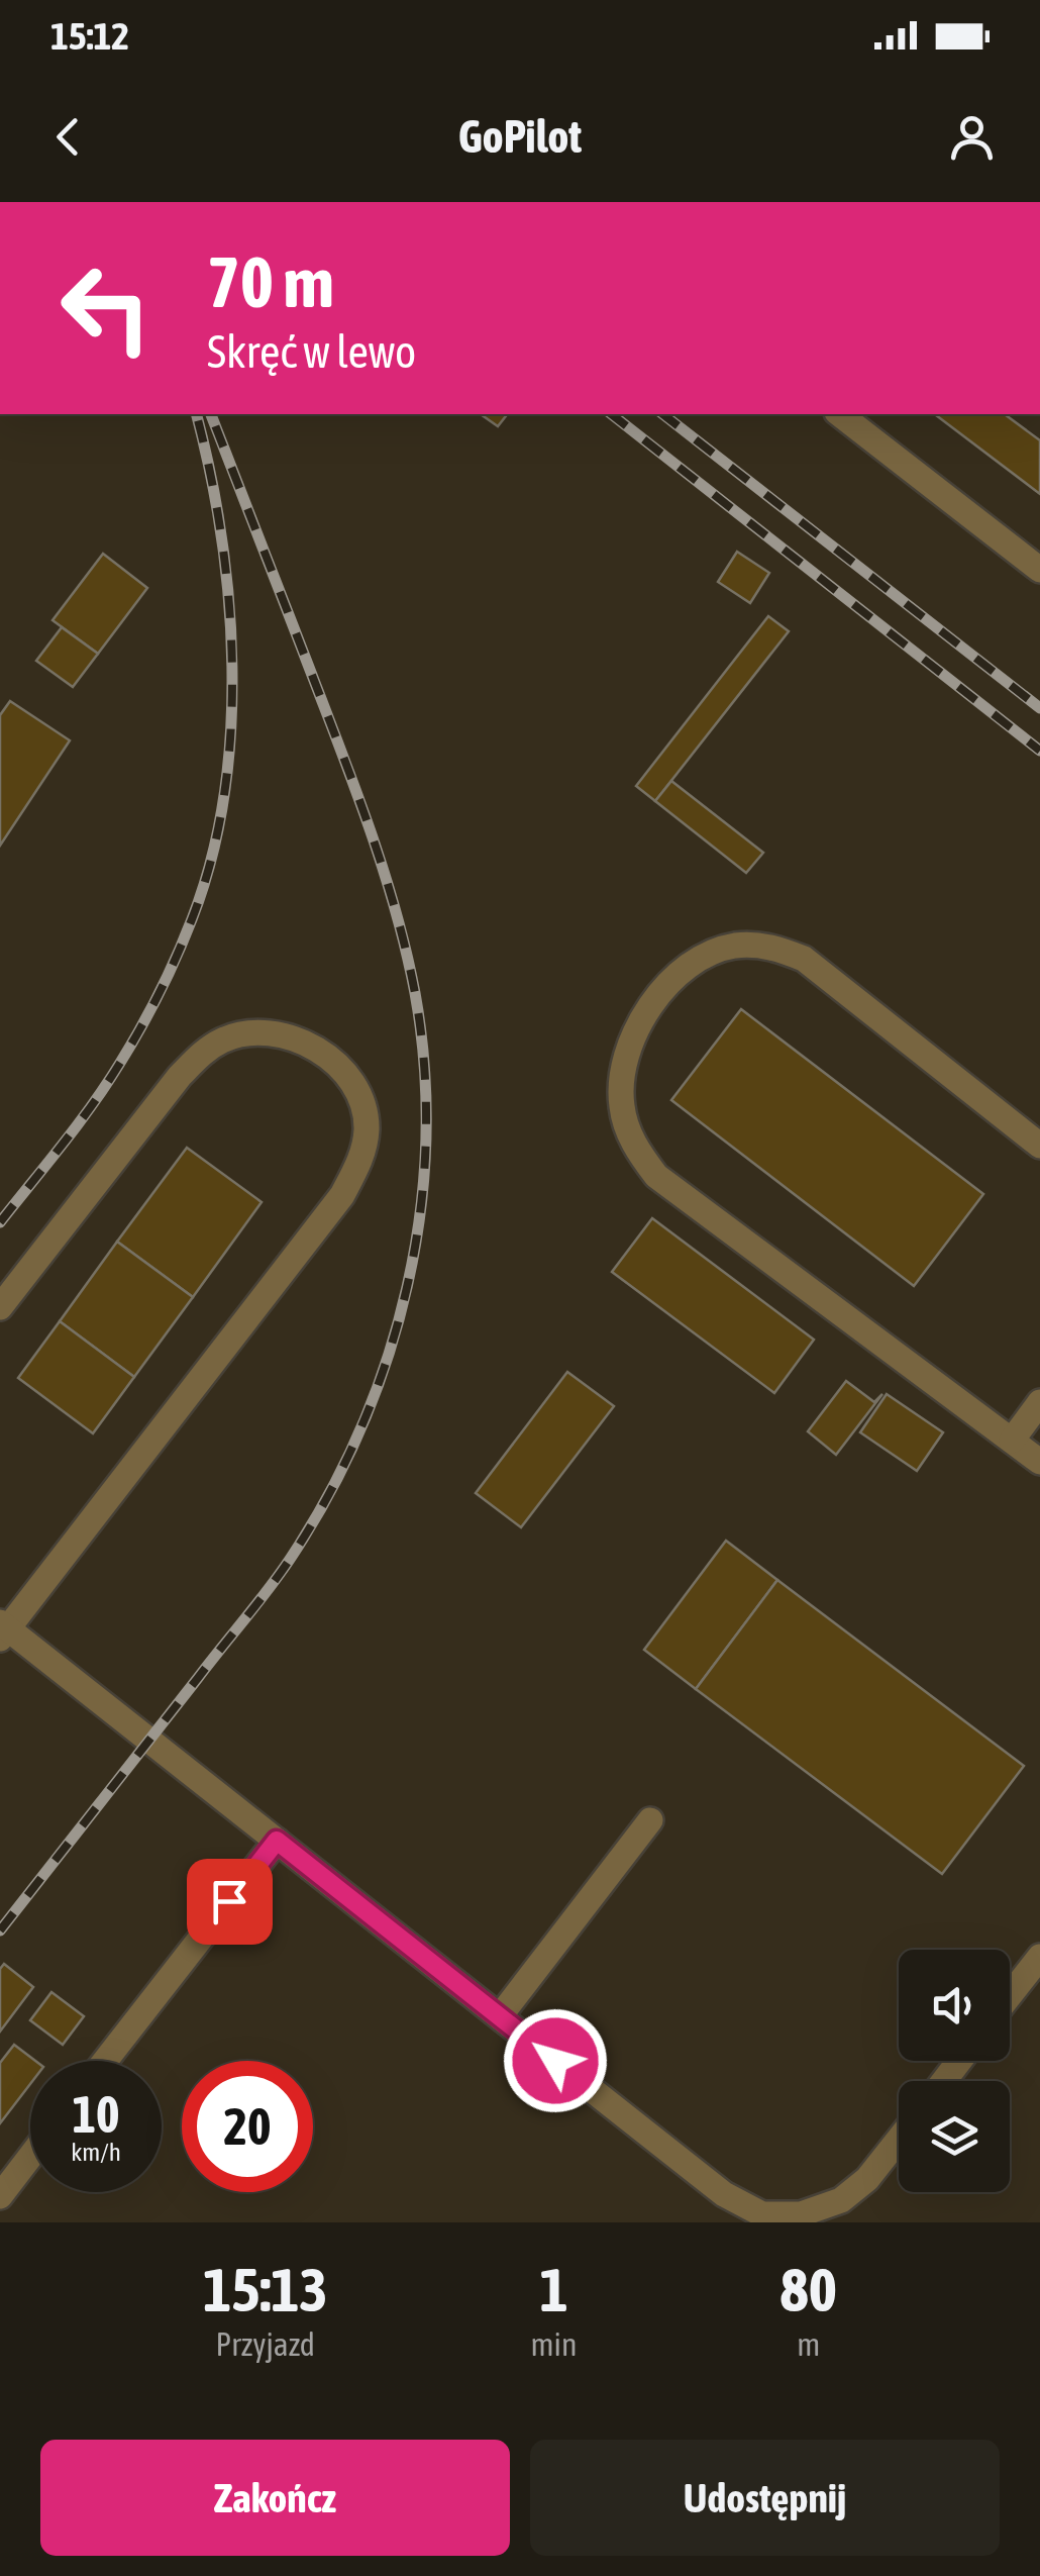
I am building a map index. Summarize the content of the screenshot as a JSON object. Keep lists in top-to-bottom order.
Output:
{
  "page": {
    "status": "15:12",
    "header": "GoPilot",
    "turn": ["70 m", "Skręć w lewo"],
    "speed": "10 km/h",
    "limit": "20",
    "eta": [
      "15:13",
      "Przyjazd",
      "1",
      "min",
      "80",
      "m"
    ],
    "buttons": ["Zakończ", "Udostępnij"]
  }
}
